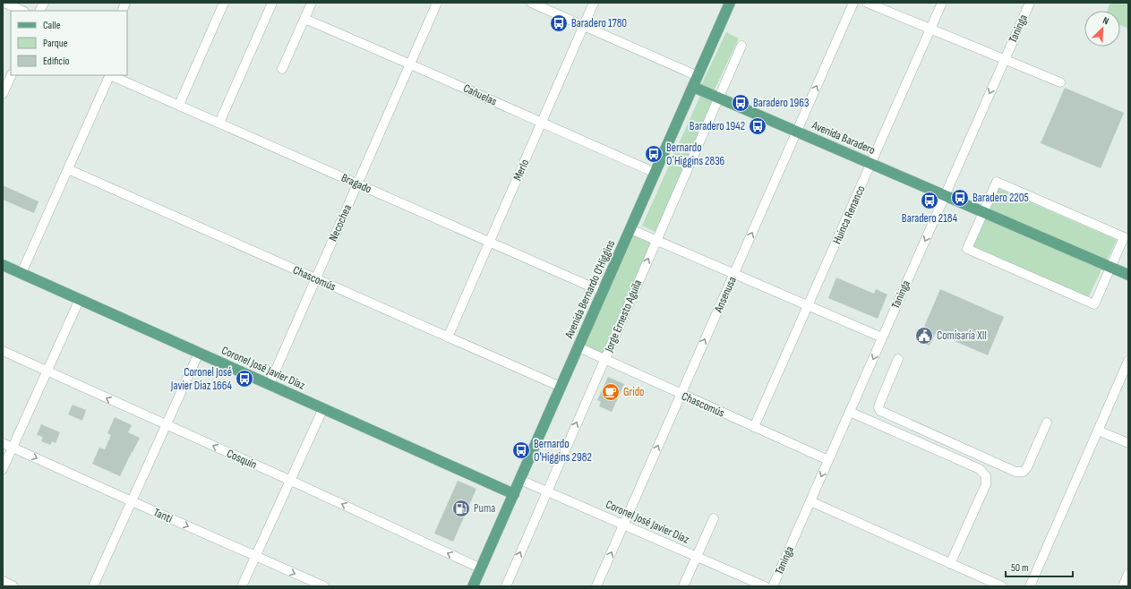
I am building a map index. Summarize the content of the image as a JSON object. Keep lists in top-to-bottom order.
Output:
{
  "streets": {
    "main road": ["Avenida Baradero", "Avenida Bernardo O'Higgins", "Coronel José Javier Díaz"],
    "street": [
      "Taninga",
      "Cañuelas",
      "Merlo",
      "Bragado",
      "Huinca Renanco",
      "Necochea",
      "Chascomús",
      "Ansenusa",
      "Jorge Ernesto Aguila",
      "Cosquín",
      "Tanti"
    ]
  },
  "crossings": [
    ["Taninga", "Avenida Baradero"],
    ["Taninga", "Chascomús"],
    ["Cañuelas", "Merlo"],
    ["Cañuelas", "Necochea"],
    ["Cañuelas", "Avenida Bernardo O'Higgins"],
    ["Avenida Baradero", "Huinca Renanco"],
    ["Avenida Baradero", "Avenida Bernardo O'Higgins"],
    ["Avenida Baradero", "Ansenusa"],
    ["Avenida Baradero", "Jorge Ernesto Aguila"],
    ["Merlo", "Bragado"],
    ["Merlo", "Chascomús"],
    ["Bragado", "Necochea"],
    ["Bragado", "Avenida Bernardo O'Higgins"],
    ["Huinca Renanco", "Chascomús"],
    ["Necochea", "Chascomús"],
    ["Necochea", "Coronel José Javier Díaz"],
    ["Chascomús", "Avenida Bernardo O'Higgins"],
    ["Chascomús", "Ansenusa"],
    ["Chascomús", "Jorge Ernesto Aguila"],
    ["Avenida Bernardo O'Higgins", "Coronel José Javier Díaz"],
    ["Avenida Bernardo O'Higgins", "Cosquín"],
    ["Ansenusa", "Coronel José Javier Díaz"],
    ["Jorge Ernesto Aguila", "Coronel José Javier Díaz"]
  ],
  "one_way": [
    "Taninga",
    "Ansenusa",
    "Jorge Ernesto Aguila",
    "Cosquín",
    "Tanti"
  ],
  "places": {
    "bus stop": [
      "Baradero 1780",
      "Baradero 1963",
      "Baradero 1942",
      "Bernardo O´Higgins 2836",
      "Baradero 2205",
      "Baradero 2184",
      "Coronel José Javier Diaz 1664",
      "Bernardo O'Higgins 2982"
    ],
    "public building": ["Comisaría XII"],
    "cafe": ["Grido"],
    "fuel station": ["Puma"]
  },
  "legend": ["Calle", "Parque", "Edificio"],
  "scale_bar": "50 m",
  "north": "top right"
}
